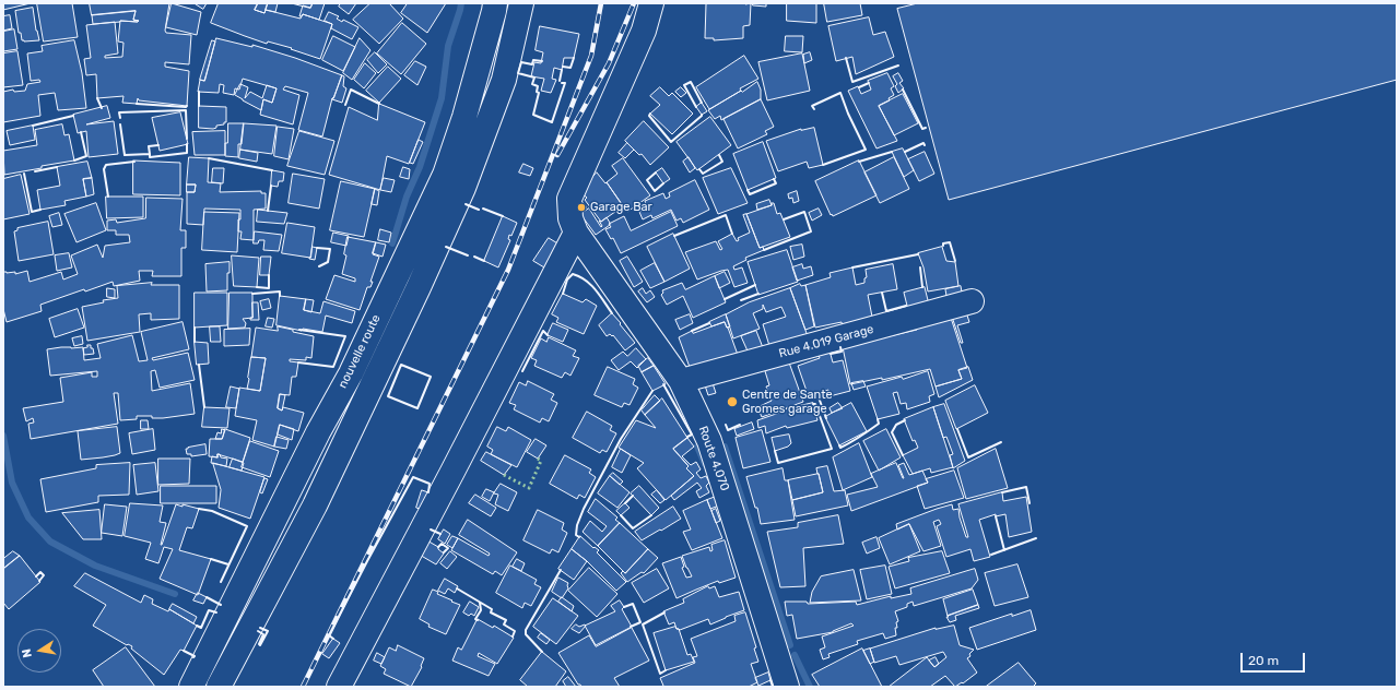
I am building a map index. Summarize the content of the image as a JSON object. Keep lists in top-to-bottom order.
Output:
{
  "streets": {
    "main road": ["Rue 4.019 Garage", "nouvelle route", "Route 4.070"]
  },
  "crossings": [
    ["Rue 4.019 Garage", "Route 4.070"]
  ],
  "places": ["Garage Bar", "Centre de Sante Gromes garage"],
  "scale_bar": "20 m",
  "north": "left"
}
